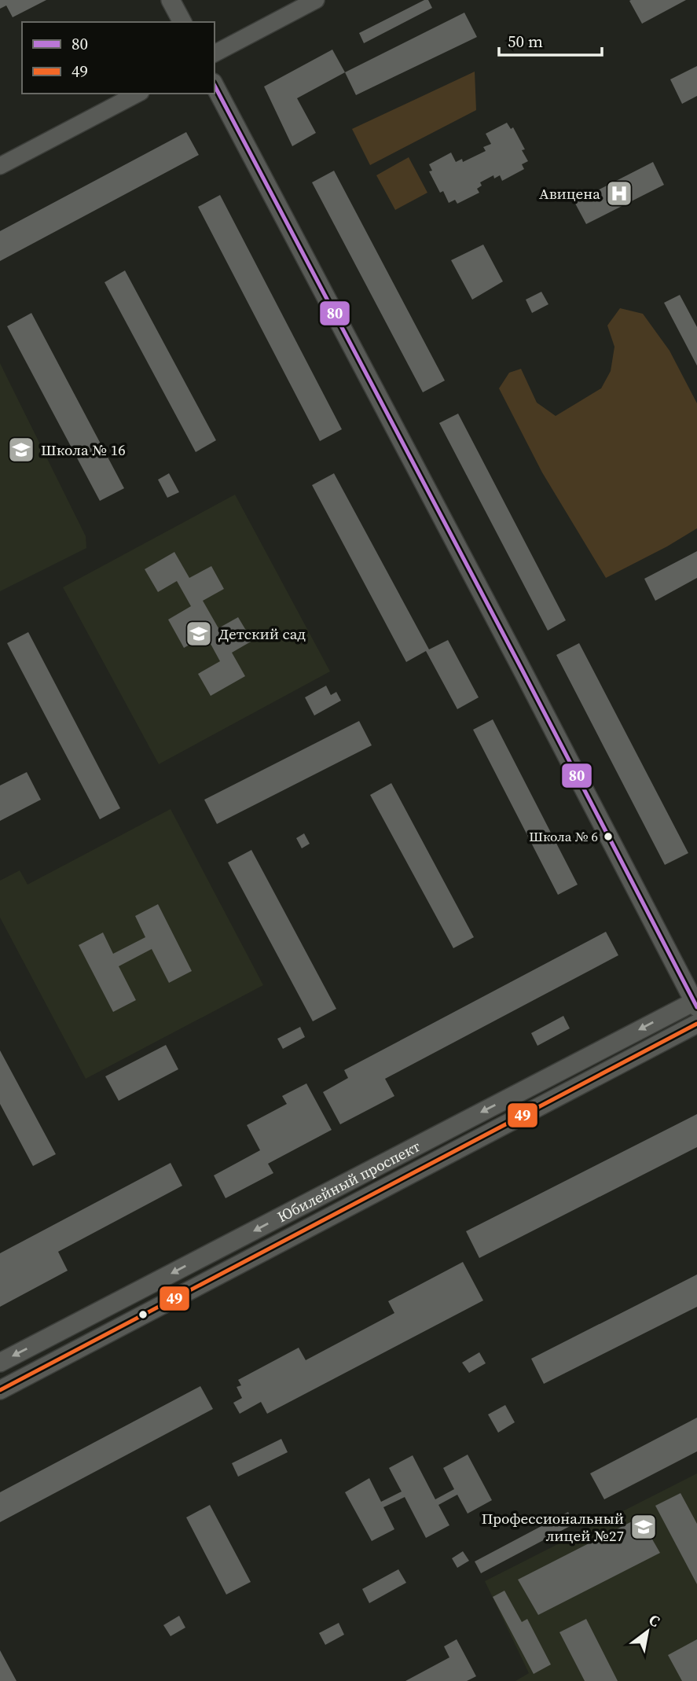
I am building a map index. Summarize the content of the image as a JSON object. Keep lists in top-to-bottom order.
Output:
{
  "streets": {
    "main road": ["Юбилейный проспект"]
  },
  "places": {
    "hospital": ["Авицена"],
    "school or university": ["Школа № 16", "Детский сад", "Профессиональный лицей №27"],
    "other": ["Школа № 6"]
  },
  "lines": ["transit line 80", "transit line 49"],
  "legend": ["80", "49"],
  "scale_bar": "50 m",
  "north": "top right"
}
